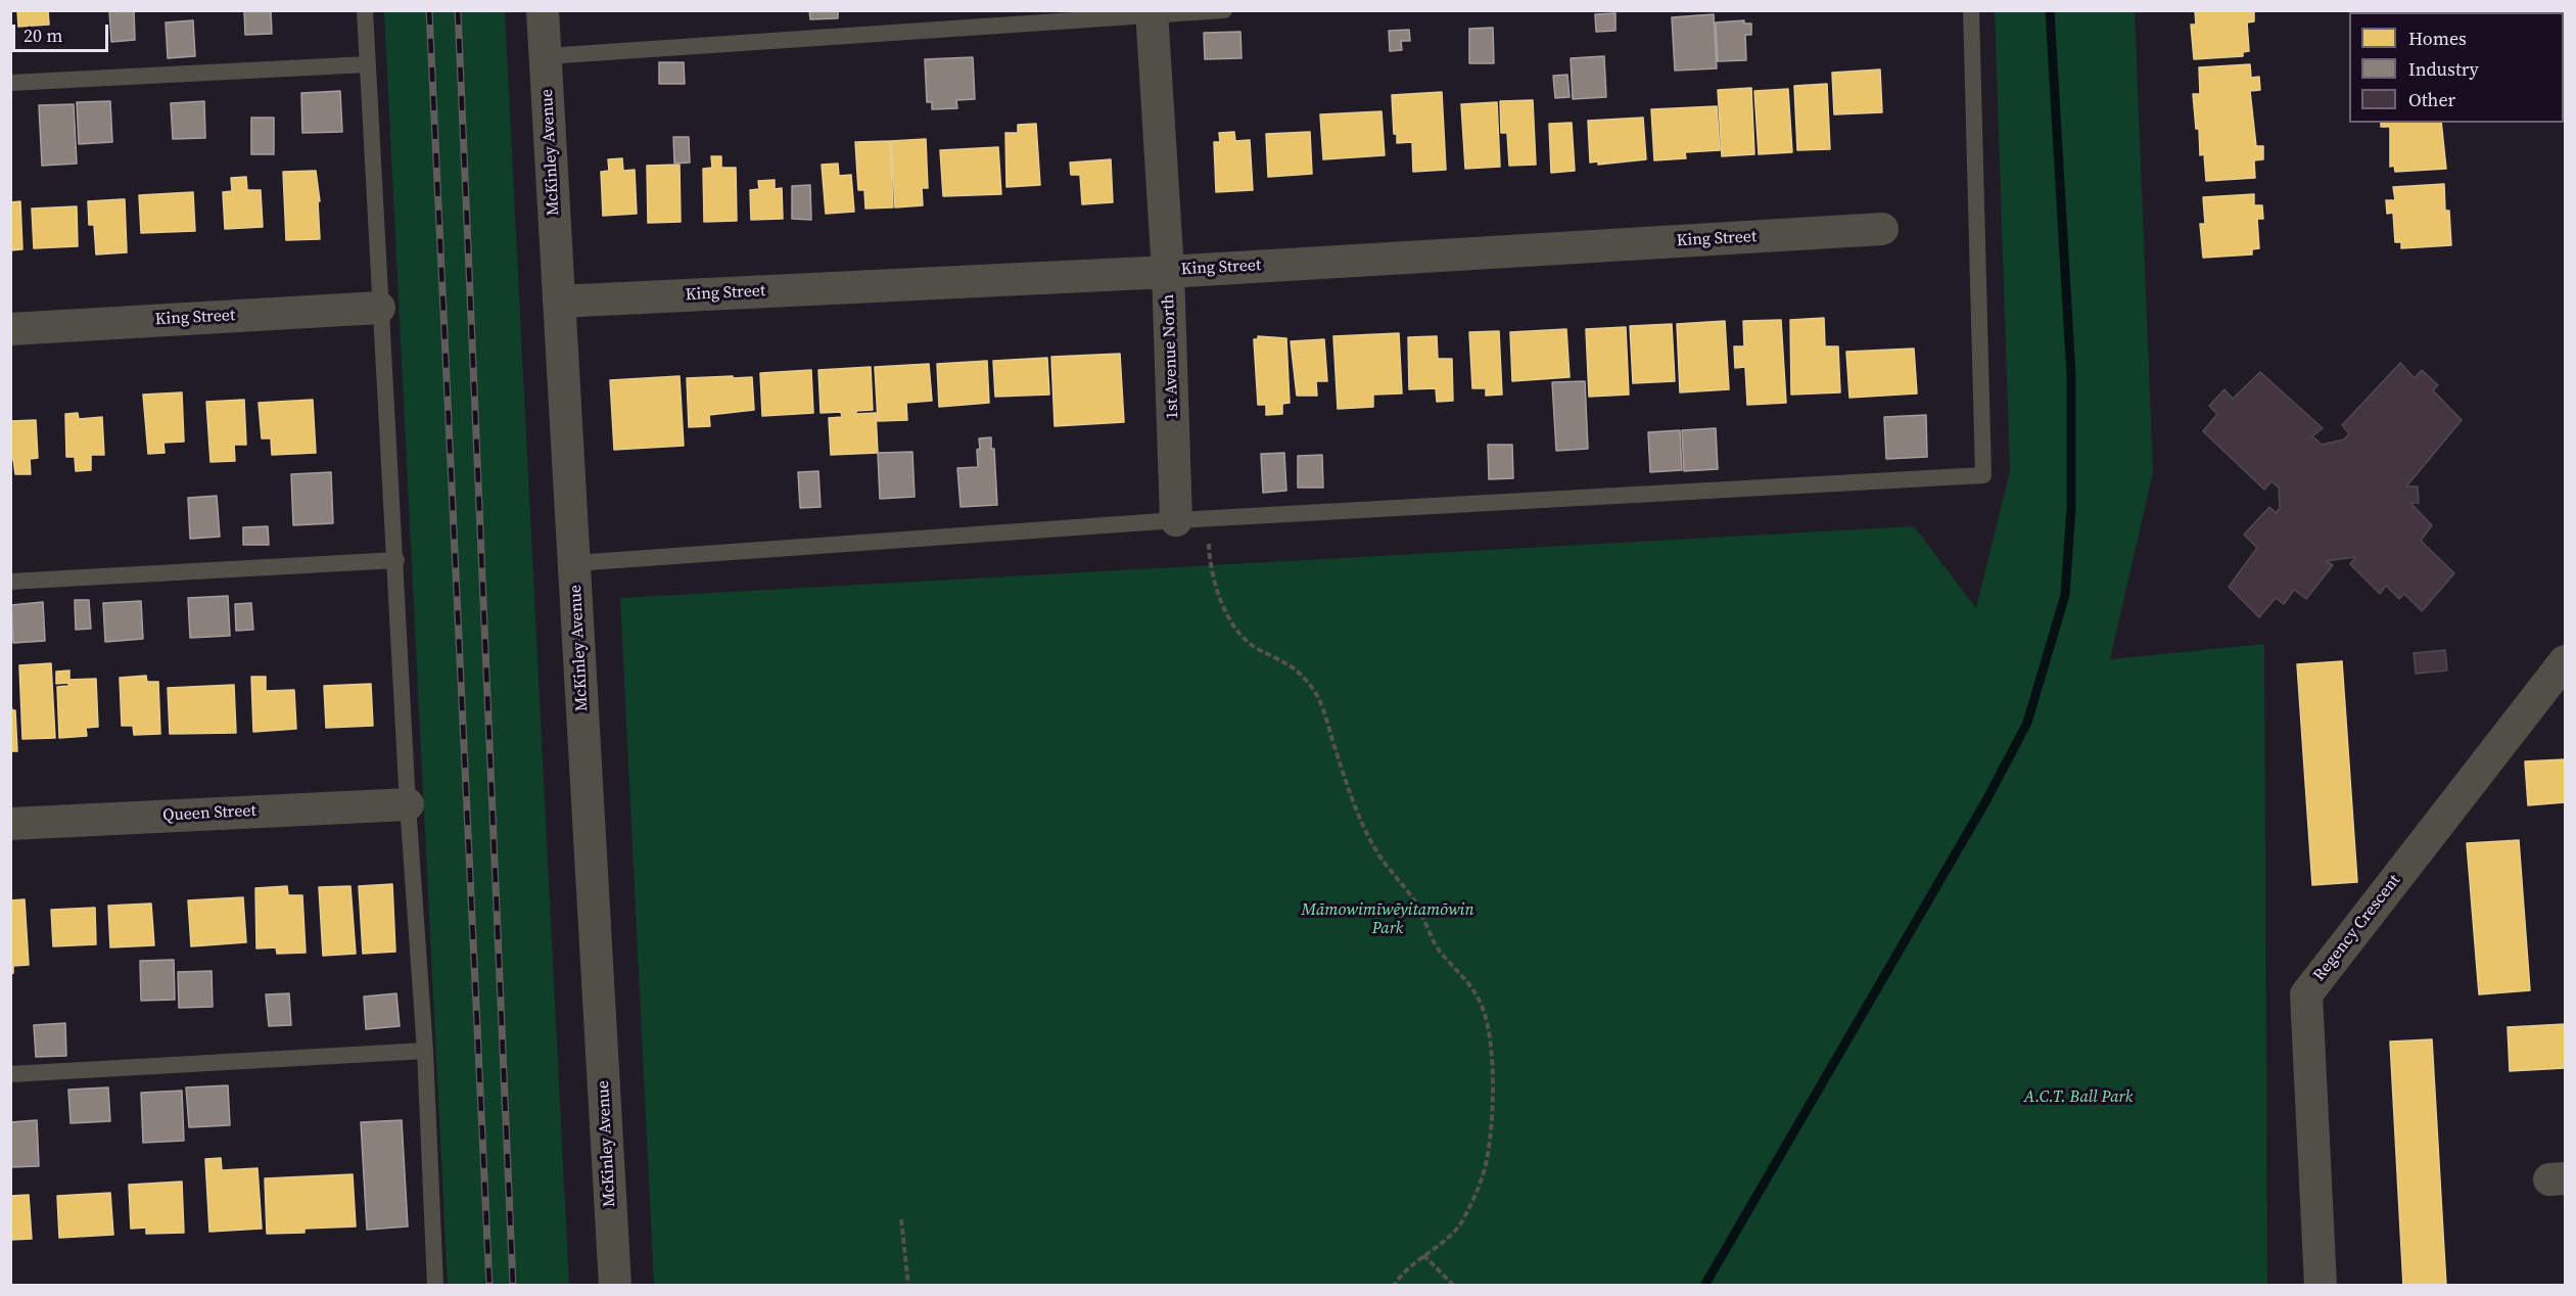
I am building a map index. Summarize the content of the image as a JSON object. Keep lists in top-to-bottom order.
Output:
{
  "streets": {
    "street": [
      "McKinley Avenue",
      "King Street",
      "1st Avenue North",
      "Queen Street",
      "Regency Crescent"
    ]
  },
  "crossings": [
    ["McKinley Avenue", "King Street"],
    ["King Street", "1st Avenue North"]
  ],
  "parks": ["Māmowimīwēyitamōwin Park", "A.C.T. Ball Park"],
  "legend": ["Homes", "Industry", "Other"],
  "scale_bar": "20 m"
}
